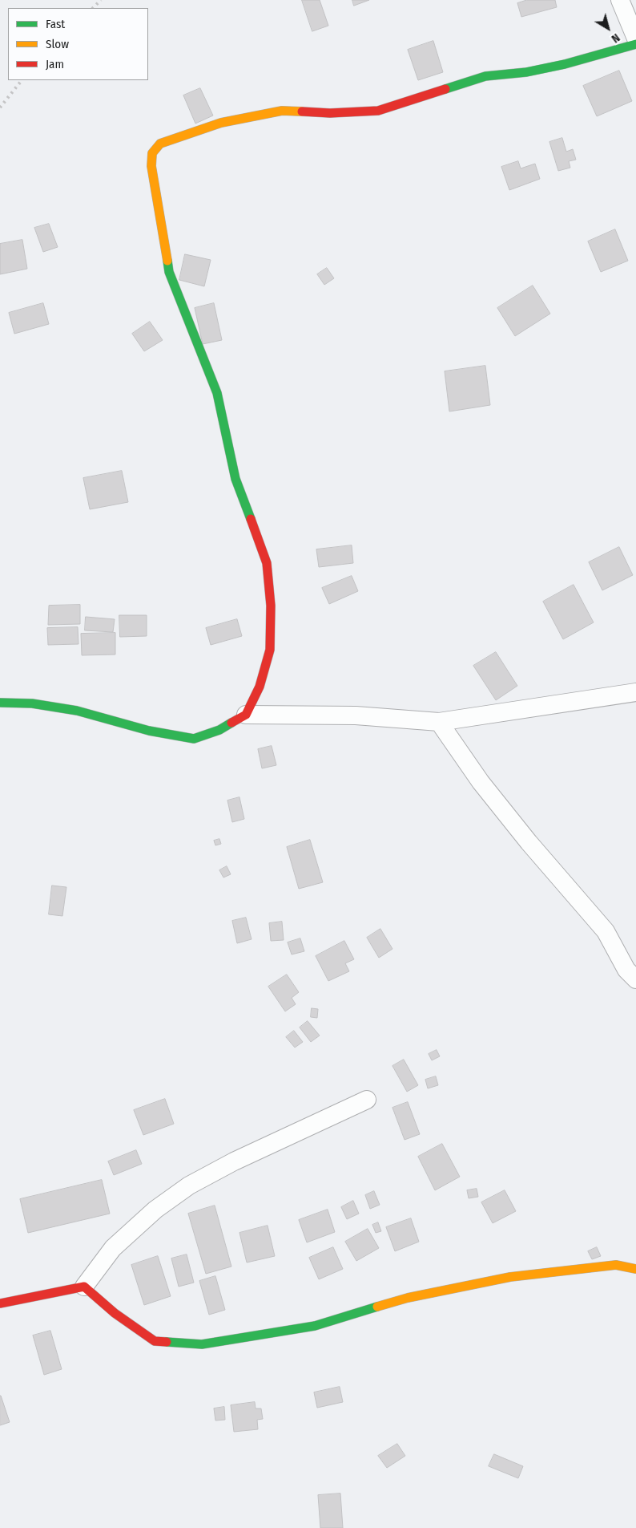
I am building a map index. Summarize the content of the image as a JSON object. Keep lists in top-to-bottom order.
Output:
{
  "legend": ["Fast", "Slow", "Jam"],
  "north": "bottom right"
}
